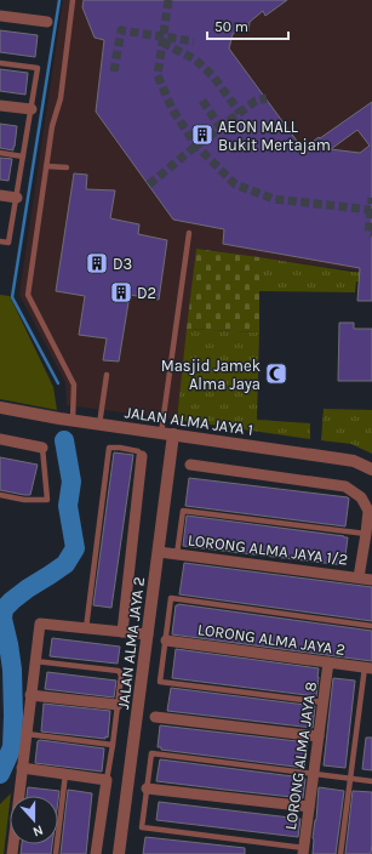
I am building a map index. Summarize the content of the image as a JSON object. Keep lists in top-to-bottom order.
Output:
{
  "streets": {
    "street": [
      "JALAN ALMA JAYA 1",
      "LORONG ALMA JAYA 1/2",
      "LORONG ALMA JAYA 2",
      "JALAN ALMA JAYA 2",
      "LORONG ALMA JAYA 8"
    ]
  },
  "crossings": [
    ["JALAN ALMA JAYA 1", "JALAN ALMA JAYA 2"],
    ["LORONG ALMA JAYA 1/2", "JALAN ALMA JAYA 2"],
    ["LORONG ALMA JAYA 2", "LORONG ALMA JAYA 8"]
  ],
  "places": {
    "building": ["AEON MALL Bukit Mertajam", "D3", "D2"],
    "mosque": ["Masjid Jamek Alma Jaya"]
  },
  "scale_bar": "50 m",
  "north": "bottom"
}
